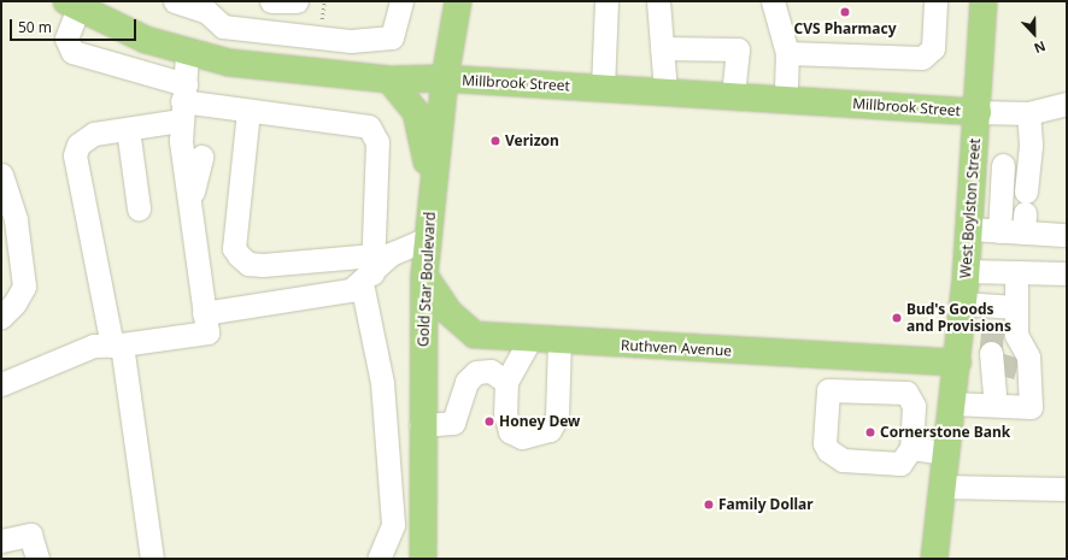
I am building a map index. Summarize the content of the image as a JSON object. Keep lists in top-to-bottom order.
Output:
{
  "streets": {
    "main road": [
      "Millbrook Street",
      "West Boylston Street",
      "Gold Star Boulevard",
      "Ruthven Avenue"
    ]
  },
  "crossings": [
    ["Millbrook Street", "West Boylston Street"],
    ["Millbrook Street", "Gold Star Boulevard"],
    ["West Boylston Street", "Ruthven Avenue"],
    ["Gold Star Boulevard", "Ruthven Avenue"]
  ],
  "places": [
    "CVS Pharmacy",
    "Verizon",
    "Bud's Goods and Provisions",
    "Honey Dew",
    "Cornerstone Bank",
    "Family Dollar"
  ],
  "scale_bar": "50 m",
  "north": "bottom"
}
